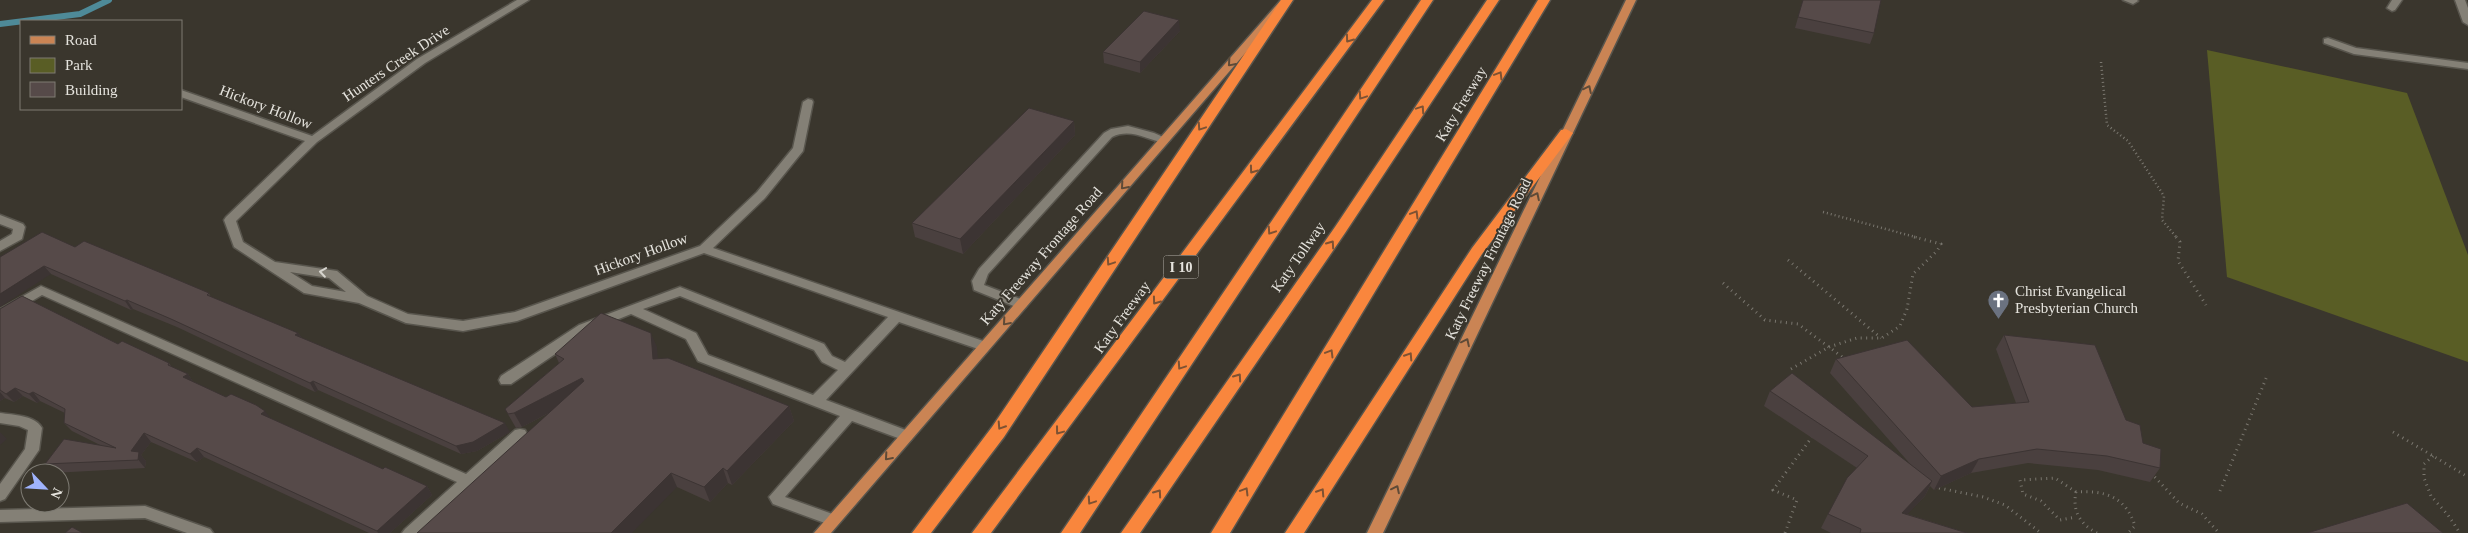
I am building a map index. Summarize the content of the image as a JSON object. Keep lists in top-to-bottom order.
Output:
{
  "streets": {
    "highway": ["Katy Freeway", "Katy Tollway", "I 10"],
    "main road": ["Katy Freeway Frontage Road"],
    "street": ["Hunters Creek Drive", "Hickory Hollow"]
  },
  "crossings": [
    ["Hunters Creek Drive", "Hickory Hollow"],
    ["Hickory Hollow", "Katy Freeway Frontage Road"]
  ],
  "places": {
    "church": ["Christ Evangelical Presbyterian Church"]
  },
  "legend": ["Road", "Park", "Building"],
  "north": "bottom right"
}
